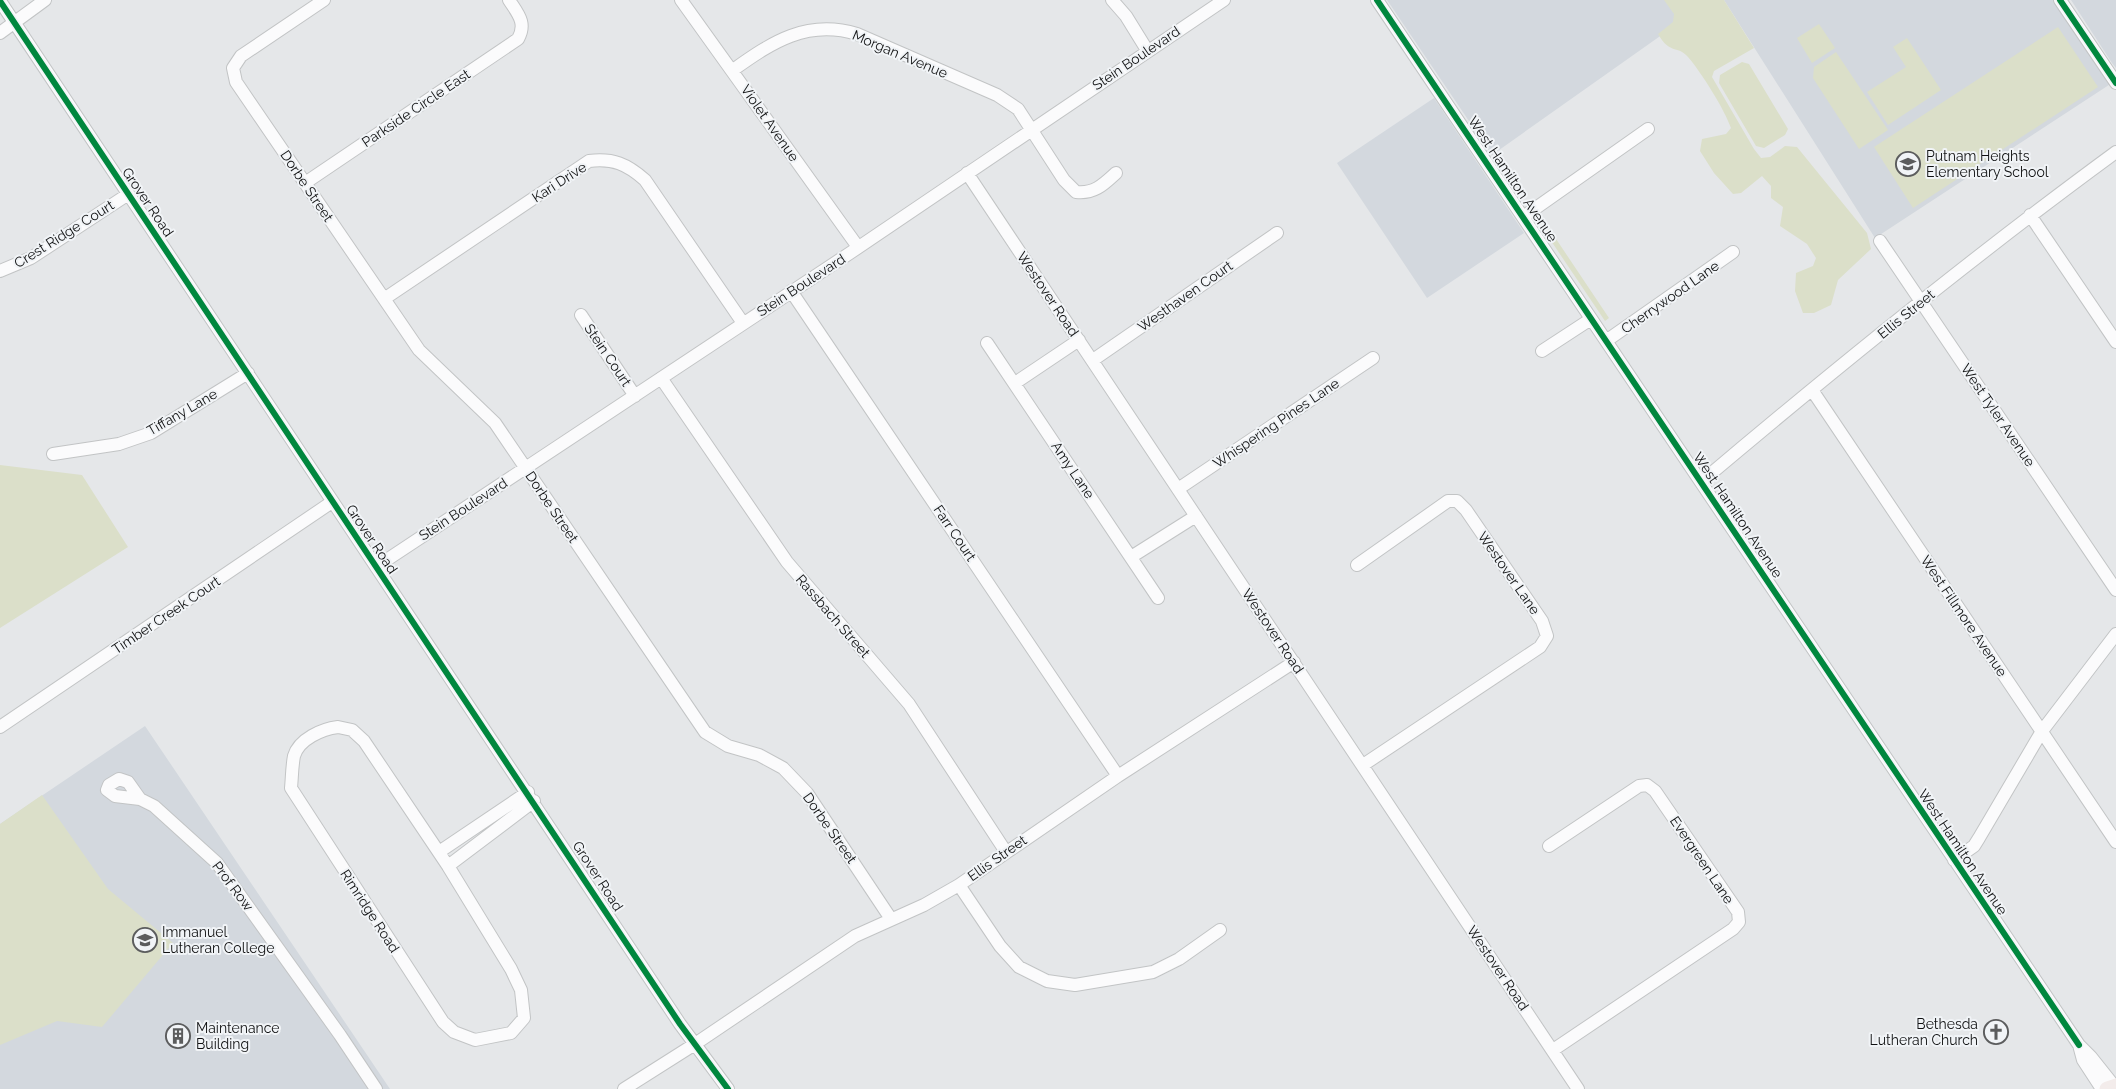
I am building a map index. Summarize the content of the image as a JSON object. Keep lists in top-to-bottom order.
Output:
{
  "streets": {
    "street": [
      "Morgan Avenue",
      "Stein Boulevard",
      "Parkside Circle East",
      "Violet Avenue",
      "West Hamilton Avenue",
      "Kari Drive",
      "Dorbe Street",
      "Grover Road",
      "Crest Ridge Court",
      "Westover Road",
      "Westhaven Court",
      "Cherrywood Lane",
      "Ellis Street",
      "Stein Court",
      "Tiffany Lane",
      "West Tyler Avenue",
      "Whispering Pines Lane",
      "Amy Lane",
      "Farr Court",
      "Westover Lane",
      "Timber Creek Court",
      "Rassbach Street",
      "West Fillmore Avenue",
      "Evergreen Lane",
      "Prof Row",
      "Rimridge Road"
    ]
  },
  "crossings": [
    ["Morgan Avenue", "Stein Boulevard"],
    ["Morgan Avenue", "Violet Avenue"],
    ["Stein Boulevard", "Violet Avenue"],
    ["Stein Boulevard", "Kari Drive"],
    ["Stein Boulevard", "Dorbe Street"],
    ["Stein Boulevard", "Grover Road"],
    ["Stein Boulevard", "Westover Road"],
    ["Stein Boulevard", "Stein Court"],
    ["Stein Boulevard", "Farr Court"],
    ["Stein Boulevard", "Rassbach Street"],
    ["Parkside Circle East", "Dorbe Street"],
    ["West Hamilton Avenue", "Cherrywood Lane"],
    ["West Hamilton Avenue", "Ellis Street"],
    ["Kari Drive", "Dorbe Street"],
    ["Dorbe Street", "Ellis Street"],
    ["Grover Road", "Crest Ridge Court"],
    ["Grover Road", "Ellis Street"],
    ["Grover Road", "Tiffany Lane"],
    ["Grover Road", "Timber Creek Court"],
    ["Westover Road", "Westhaven Court"],
    ["Westover Road", "Ellis Street"],
    ["Westover Road", "Whispering Pines Lane"],
    ["Westover Road", "Westover Lane"],
    ["Westover Road", "Evergreen Lane"],
    ["Ellis Street", "West Tyler Avenue"],
    ["Ellis Street", "Farr Court"],
    ["Ellis Street", "Rassbach Street"],
    ["Ellis Street", "West Fillmore Avenue"]
  ],
  "places": {
    "school or university": ["Putnam Heights Elementary School", "Immanuel Lutheran College"],
    "church": ["Bethesda Lutheran Church"],
    "building": ["Maintenance Building"]
  }
}
